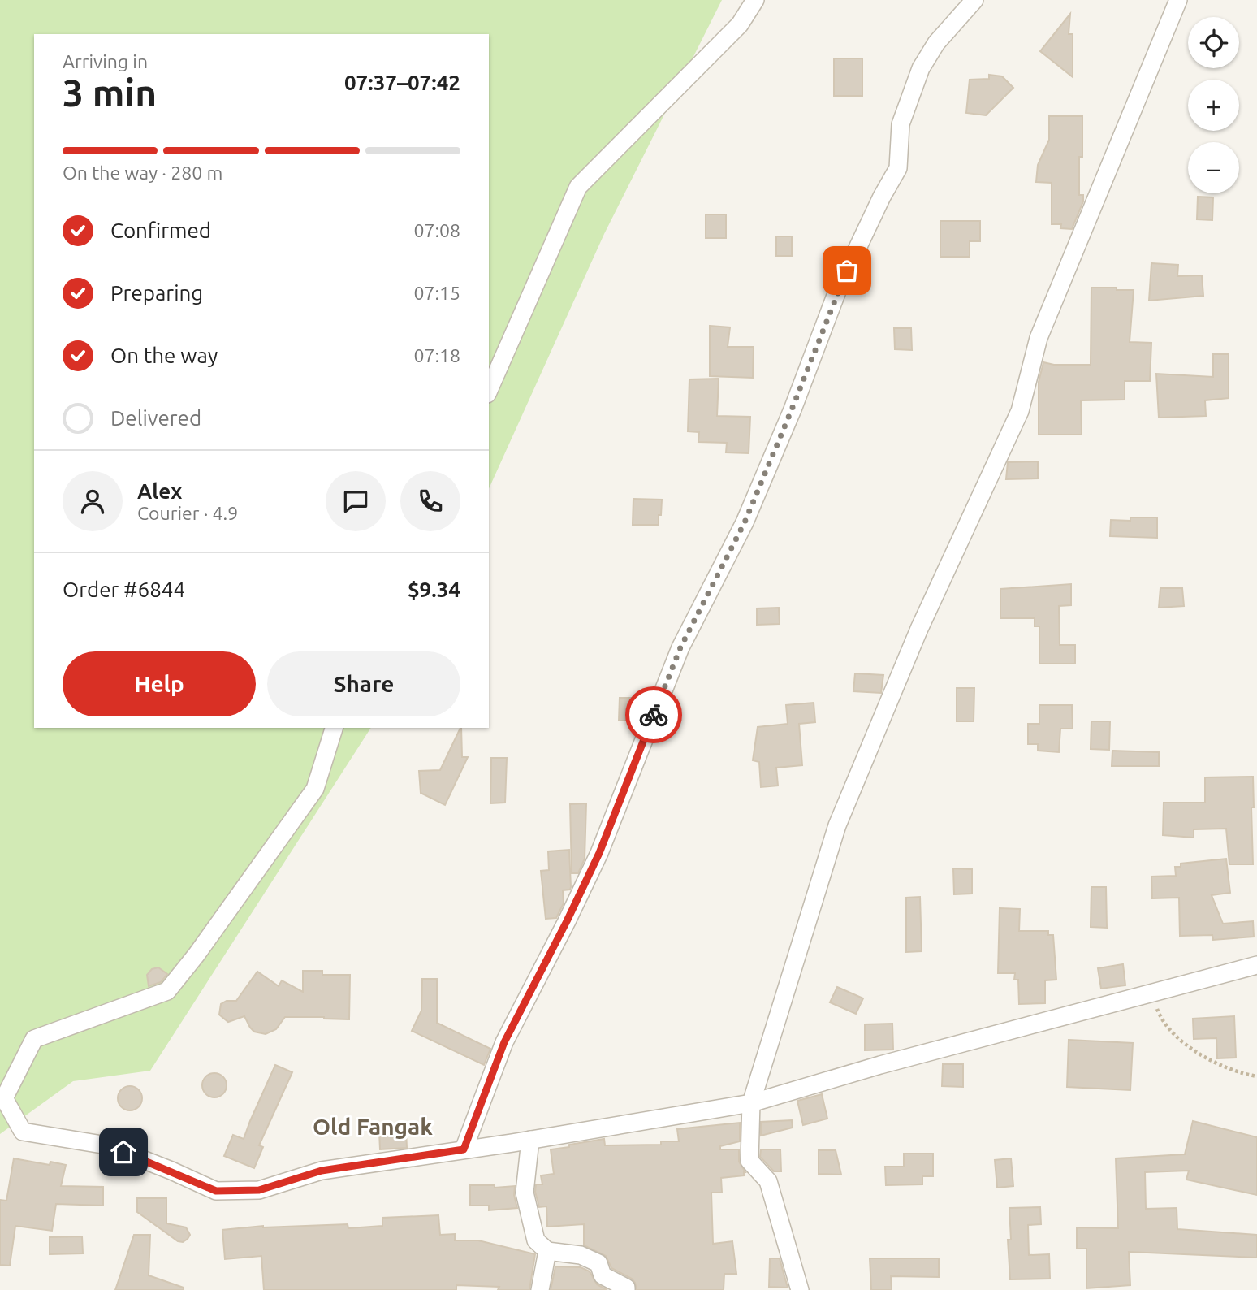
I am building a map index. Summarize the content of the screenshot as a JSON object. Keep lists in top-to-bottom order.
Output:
{
  "districts": ["Old Fangak"],
  "page": {
    "map_buttons": ["+", "−"],
    "heading": ["3 min", "Arriving in", "07:37–07:42"],
    "panel": [
      "Alex",
      "Courier · 4.9",
      "Order #6844",
      "$9.34"
    ],
    "bar": "On the way · 280 m",
    "list": [
      ["Confirmed", "07:08"],
      ["Preparing", "07:15"],
      ["On the way", "07:18"],
      "Delivered"
    ],
    "buttons": ["Help", "Share"]
  }
}
